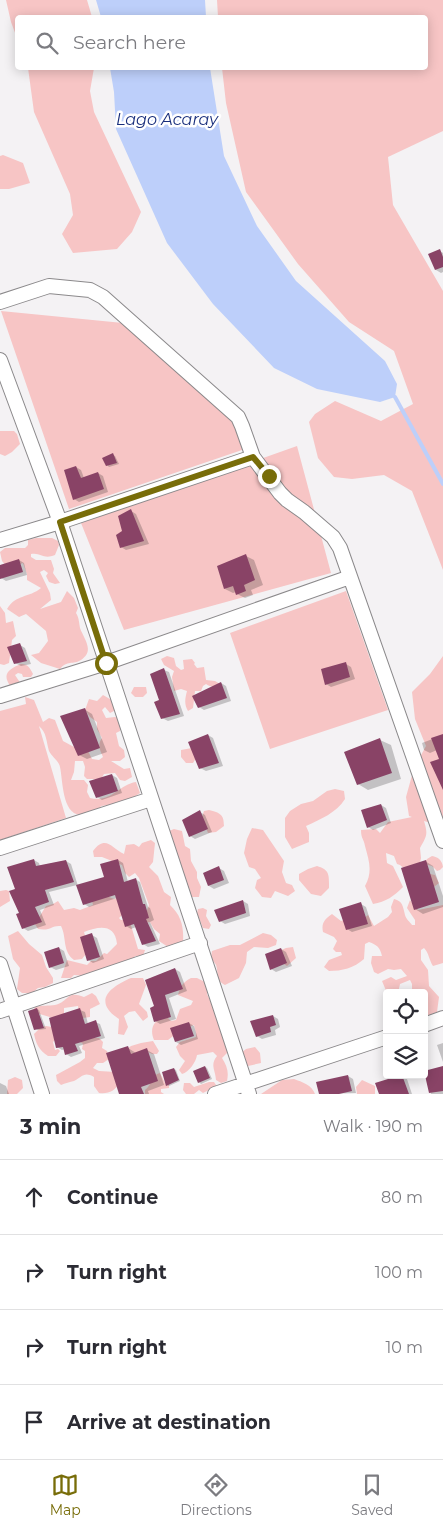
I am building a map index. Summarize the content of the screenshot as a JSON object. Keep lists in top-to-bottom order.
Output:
{
  "water": ["Lago Acaray"],
  "page": {
    "search": "Search here",
    "heading": ["3 min", "Walk · 190 m"],
    "list": [
      ["Continue", "80 m"],
      ["Turn right", "100 m"],
      ["Turn right", "10 m"],
      "Arrive at destination"
    ],
    "nav": ["Map", "Directions", "Saved"]
  }
}
